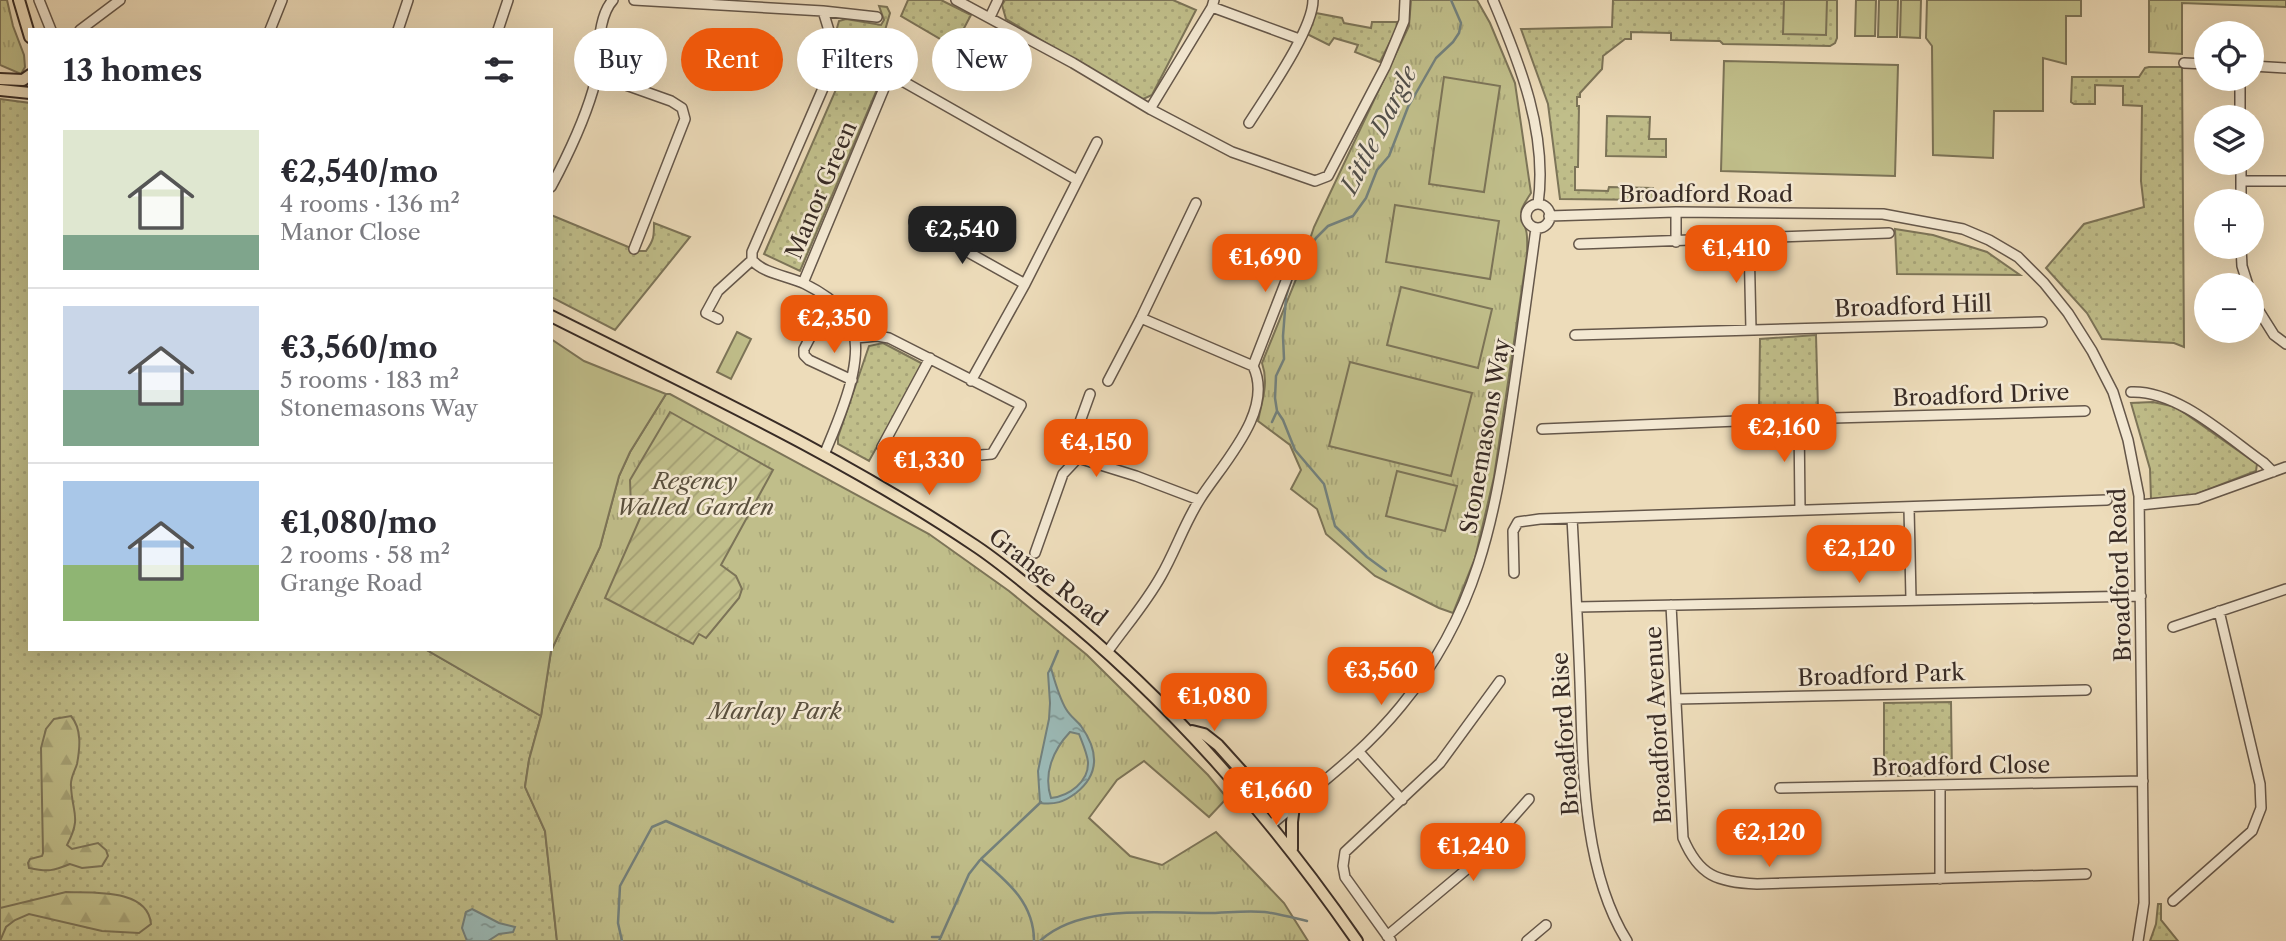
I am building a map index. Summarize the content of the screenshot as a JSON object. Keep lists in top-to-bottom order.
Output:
{
  "streets": {
    "main road": ["Grange Road"],
    "street": [
      "Manor Green",
      "Broadford Road",
      "Broadford Hill",
      "Broadford Drive",
      "Stonemasons Way",
      "Broadford Park",
      "Broadford Avenue",
      "Broadford Rise",
      "Broadford Close"
    ]
  },
  "crossings": [
    ["Broadford Road", "Stonemasons Way"],
    ["Broadford Road", "Broadford Close"],
    ["Stonemasons Way", "Grange Road"],
    ["Broadford Park", "Broadford Avenue"]
  ],
  "water": ["Little Dargle"],
  "parks": ["Regency Walled Garden", "Marlay Park"],
  "page": {
    "map_buttons": ["+", "−"],
    "chip": [
      "Buy",
      "Rent",
      "Filters",
      "New"
    ],
    "heading": "13 homes",
    "list": [
      {
        "name": "€2,540/mo",
        "note": "4 rooms · 136 m² · Manor Close"
      },
      {
        "name": "€3,560/mo",
        "note": "5 rooms · 183 m² · Stonemasons Way"
      },
      {
        "name": "€1,080/mo",
        "note": "2 rooms · 58 m² · Grange Road"
      }
    ],
    "price": [
      "€2,540",
      "€1,410",
      "€1,690",
      "€2,350",
      "€2,160",
      "€4,150",
      "€1,330",
      "€2,120",
      "€3,560",
      "€1,080",
      "€1,660",
      "€2,120",
      "€1,240"
    ]
  }
}
